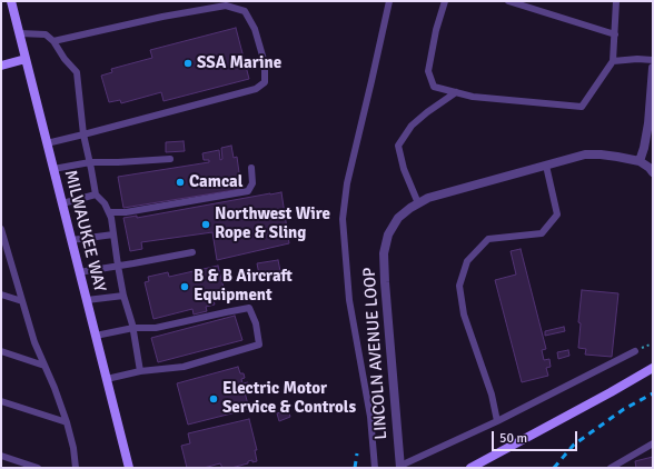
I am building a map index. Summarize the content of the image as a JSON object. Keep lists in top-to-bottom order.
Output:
{
  "streets": {
    "street": ["MILWAUKEE WAY", "LINCOLN AVENUE LOOP"]
  },
  "places": [
    "SSA Marine",
    "Camcal",
    "Northwest Wire Rope & Sling",
    "B & B Aircraft Equipment",
    "Electric Motor Service & Controls"
  ],
  "scale_bar": "50 m"
}
